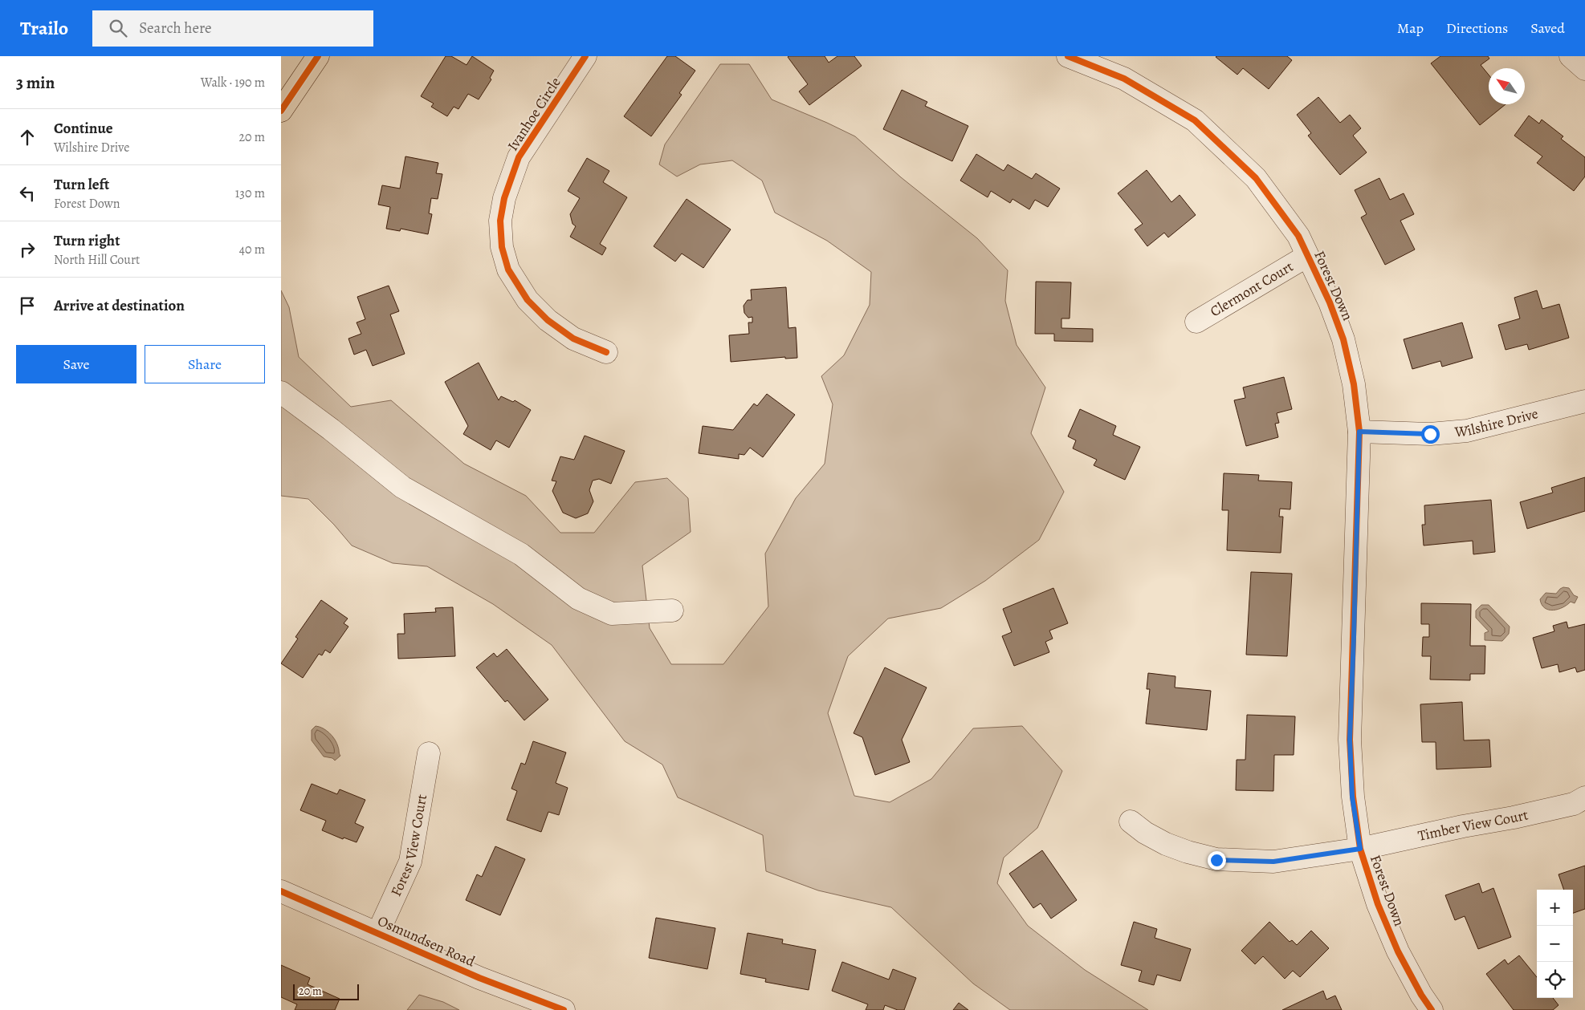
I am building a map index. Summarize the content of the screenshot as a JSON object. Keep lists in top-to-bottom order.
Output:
{
  "streets": {
    "street": [
      "Ivanhoe Circle",
      "Forest Down",
      "Clermont Court",
      "Wilshire Drive",
      "Timber View Court",
      "Forest View Court",
      "Osmundsen Road"
    ]
  },
  "crossings": [
    ["Forest Down", "Clermont Court"],
    ["Forest Down", "Wilshire Drive"],
    ["Forest Down", "Timber View Court"],
    ["Forest View Court", "Osmundsen Road"]
  ],
  "scale_bar": "20 m",
  "north": "top left",
  "page": {
    "header": "Trailo",
    "search": "Search here",
    "nav": ["Map", "Directions", "Saved"],
    "heading": ["3 min", "Walk · 190 m"],
    "list": [
      ["Continue", "Wilshire Drive", "20 m"],
      ["Turn left", "Forest Down", "130 m"],
      ["Turn right", "North Hill Court", "40 m"],
      "Arrive at destination"
    ],
    "buttons": ["Save", "Share"],
    "map_buttons": ["+", "−"],
    "scale": "20 m"
  }
}
